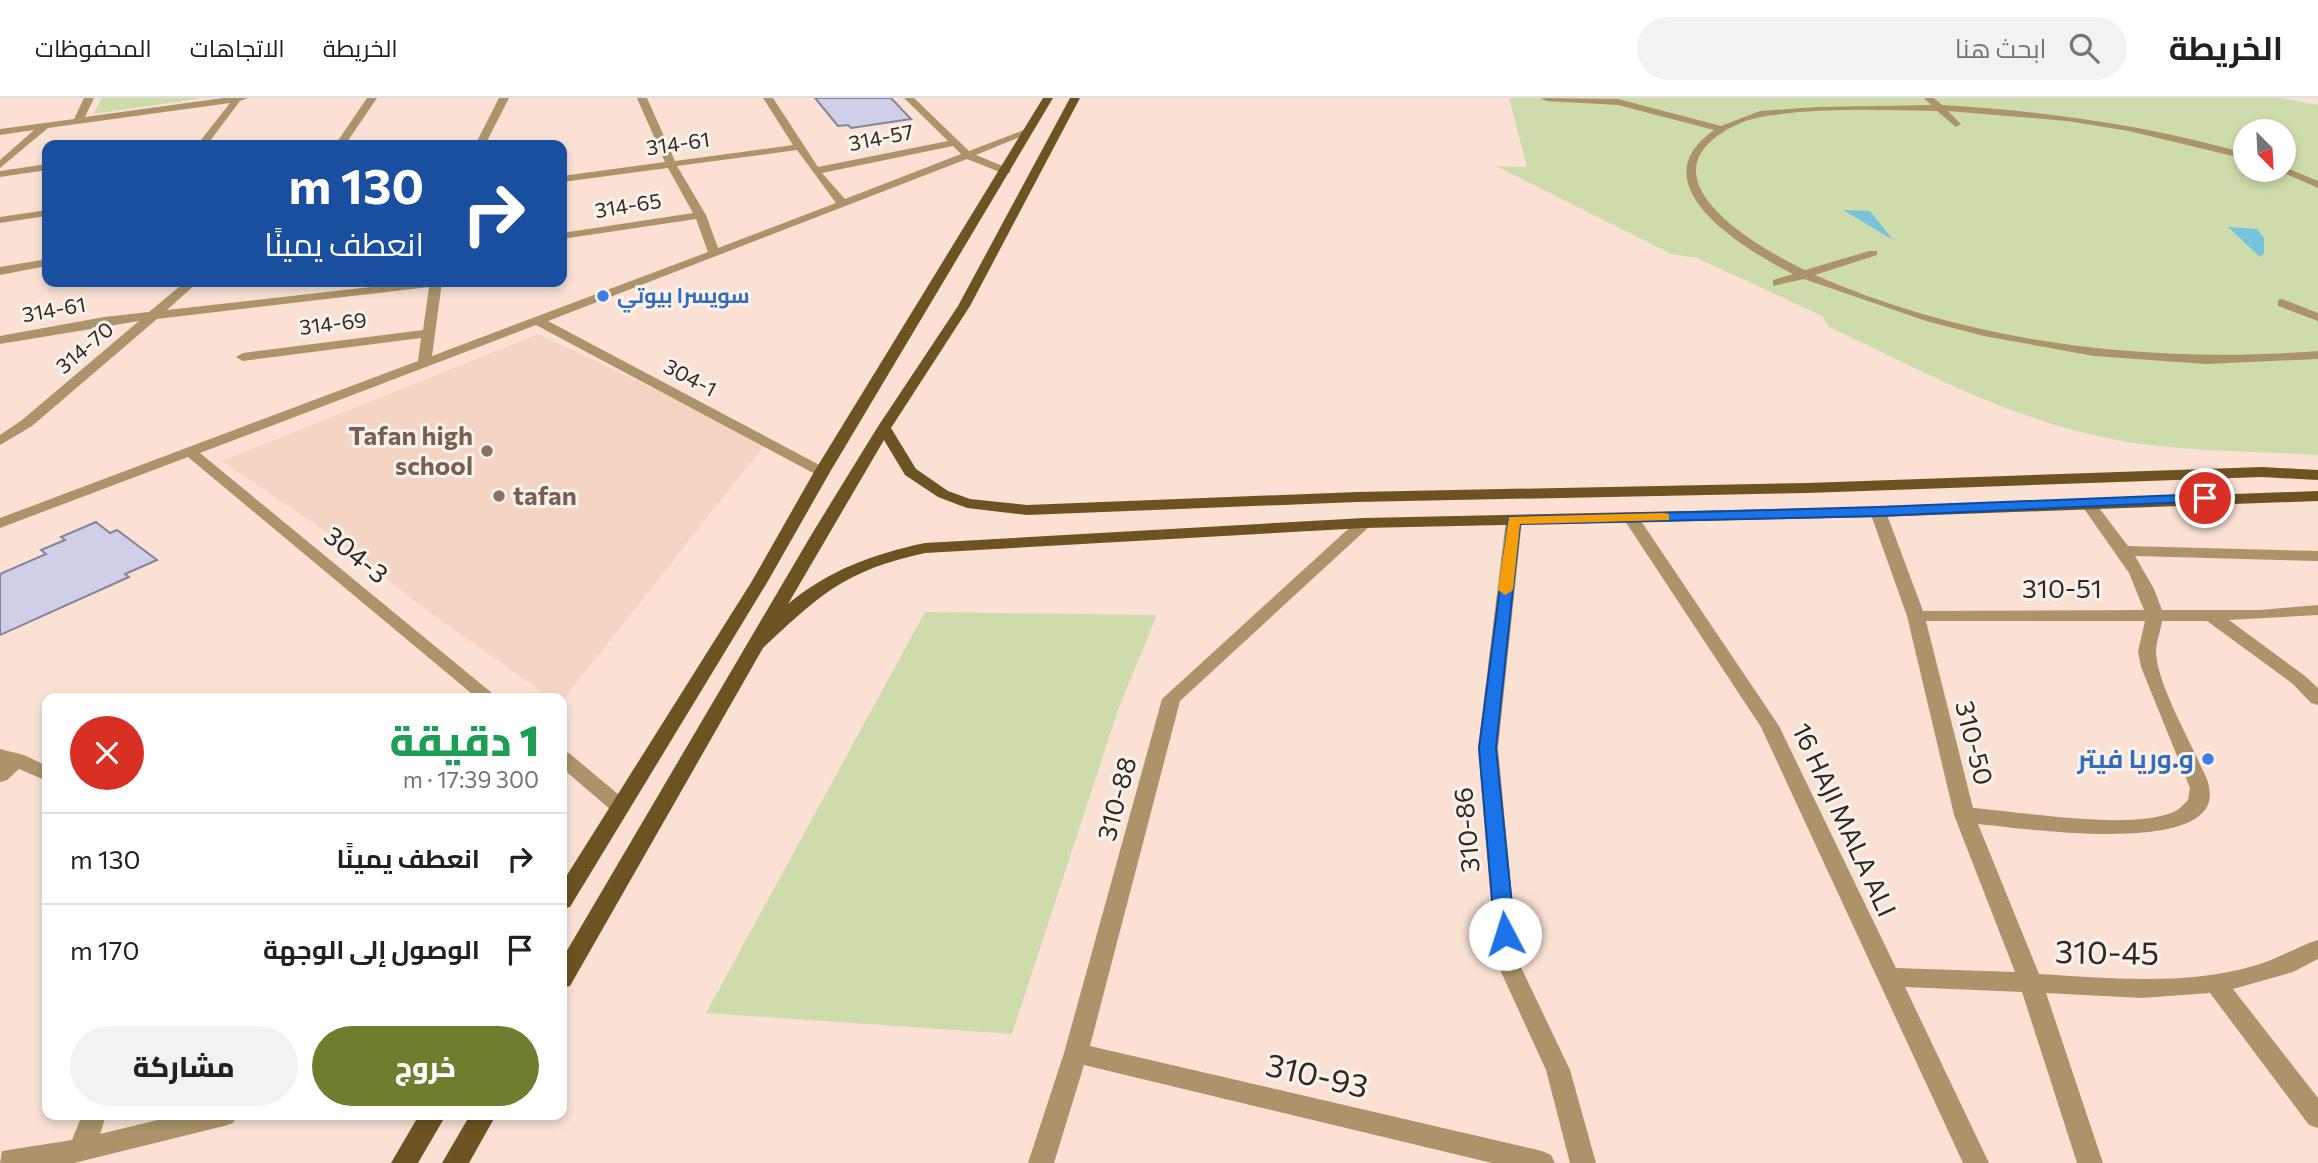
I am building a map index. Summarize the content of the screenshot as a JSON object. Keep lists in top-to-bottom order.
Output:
{
  "streets": {
    "street": [
      "314-57",
      "314-61",
      "314-65",
      "314-69",
      "314-70",
      "304-1",
      "304-3",
      "310-51",
      "310-50",
      "310-88",
      "16 HAJI MALA ALI",
      "310-86",
      "310-45",
      "310-93"
    ]
  },
  "crossings": [
    ["314-61", "314-70"],
    ["310-51", "310-50"],
    ["310-50", "310-45"],
    ["310-88", "310-93"],
    ["16 HAJI MALA ALI", "310-45"]
  ],
  "places": [
    "سويسرا بيوتي",
    "Tafan high school",
    "tafan",
    "و.وريا فيتر"
  ],
  "north": "bottom right",
  "page": {
    "header": "الخريطة",
    "search": "ابحث هنا",
    "nav": ["الخريطة", "الاتجاهات", "المحفوظات"],
    "turn": ["130 m", "انعطف يمينًا"],
    "heading": ["1 دقيقة", "300 m · 17:39"],
    "list": [
      {
        "name": "انعطف يمينًا",
        "value": "130 m"
      },
      {
        "name": "الوصول إلى الوجهة",
        "value": "170 m"
      }
    ],
    "buttons": ["خروج", "مشاركة"]
  }
}
